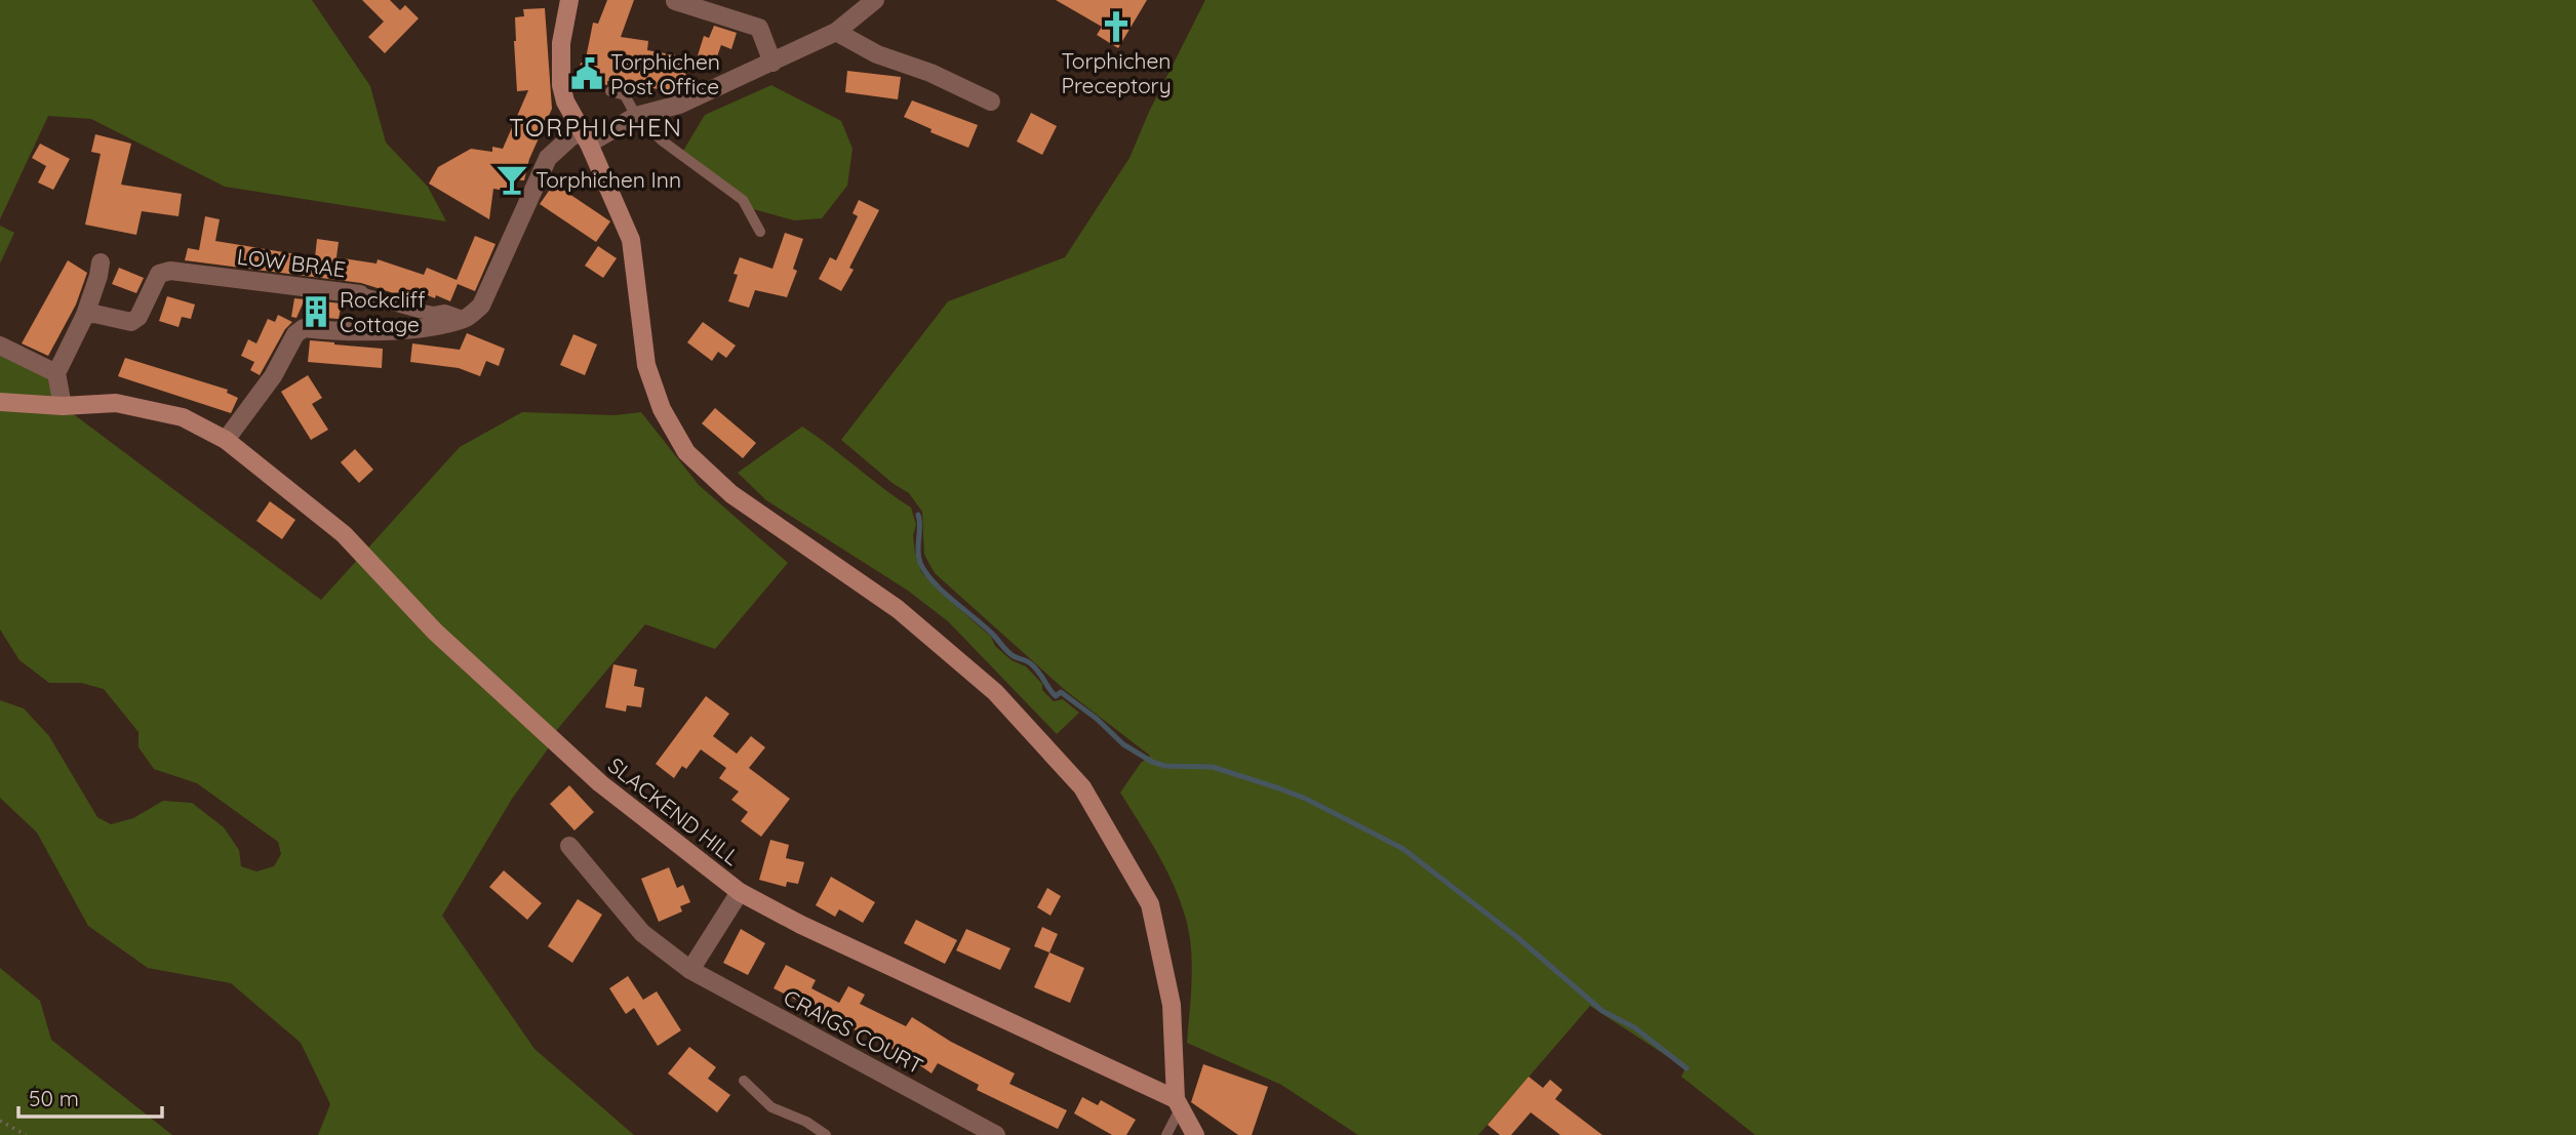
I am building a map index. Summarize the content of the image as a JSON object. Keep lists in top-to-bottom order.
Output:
{
  "streets": {
    "main road": ["SLACKEND HILL"],
    "street": ["LOW BRAE", "CRAIGS COURT"]
  },
  "districts": ["TORPHICHEN"],
  "places": {
    "church": ["Torphichen Preceptory"],
    "public building": ["Torphichen Post Office"],
    "bar": ["Torphichen Inn"],
    "building": ["Rockcliff Cottage"]
  },
  "scale_bar": "50 m"
}
